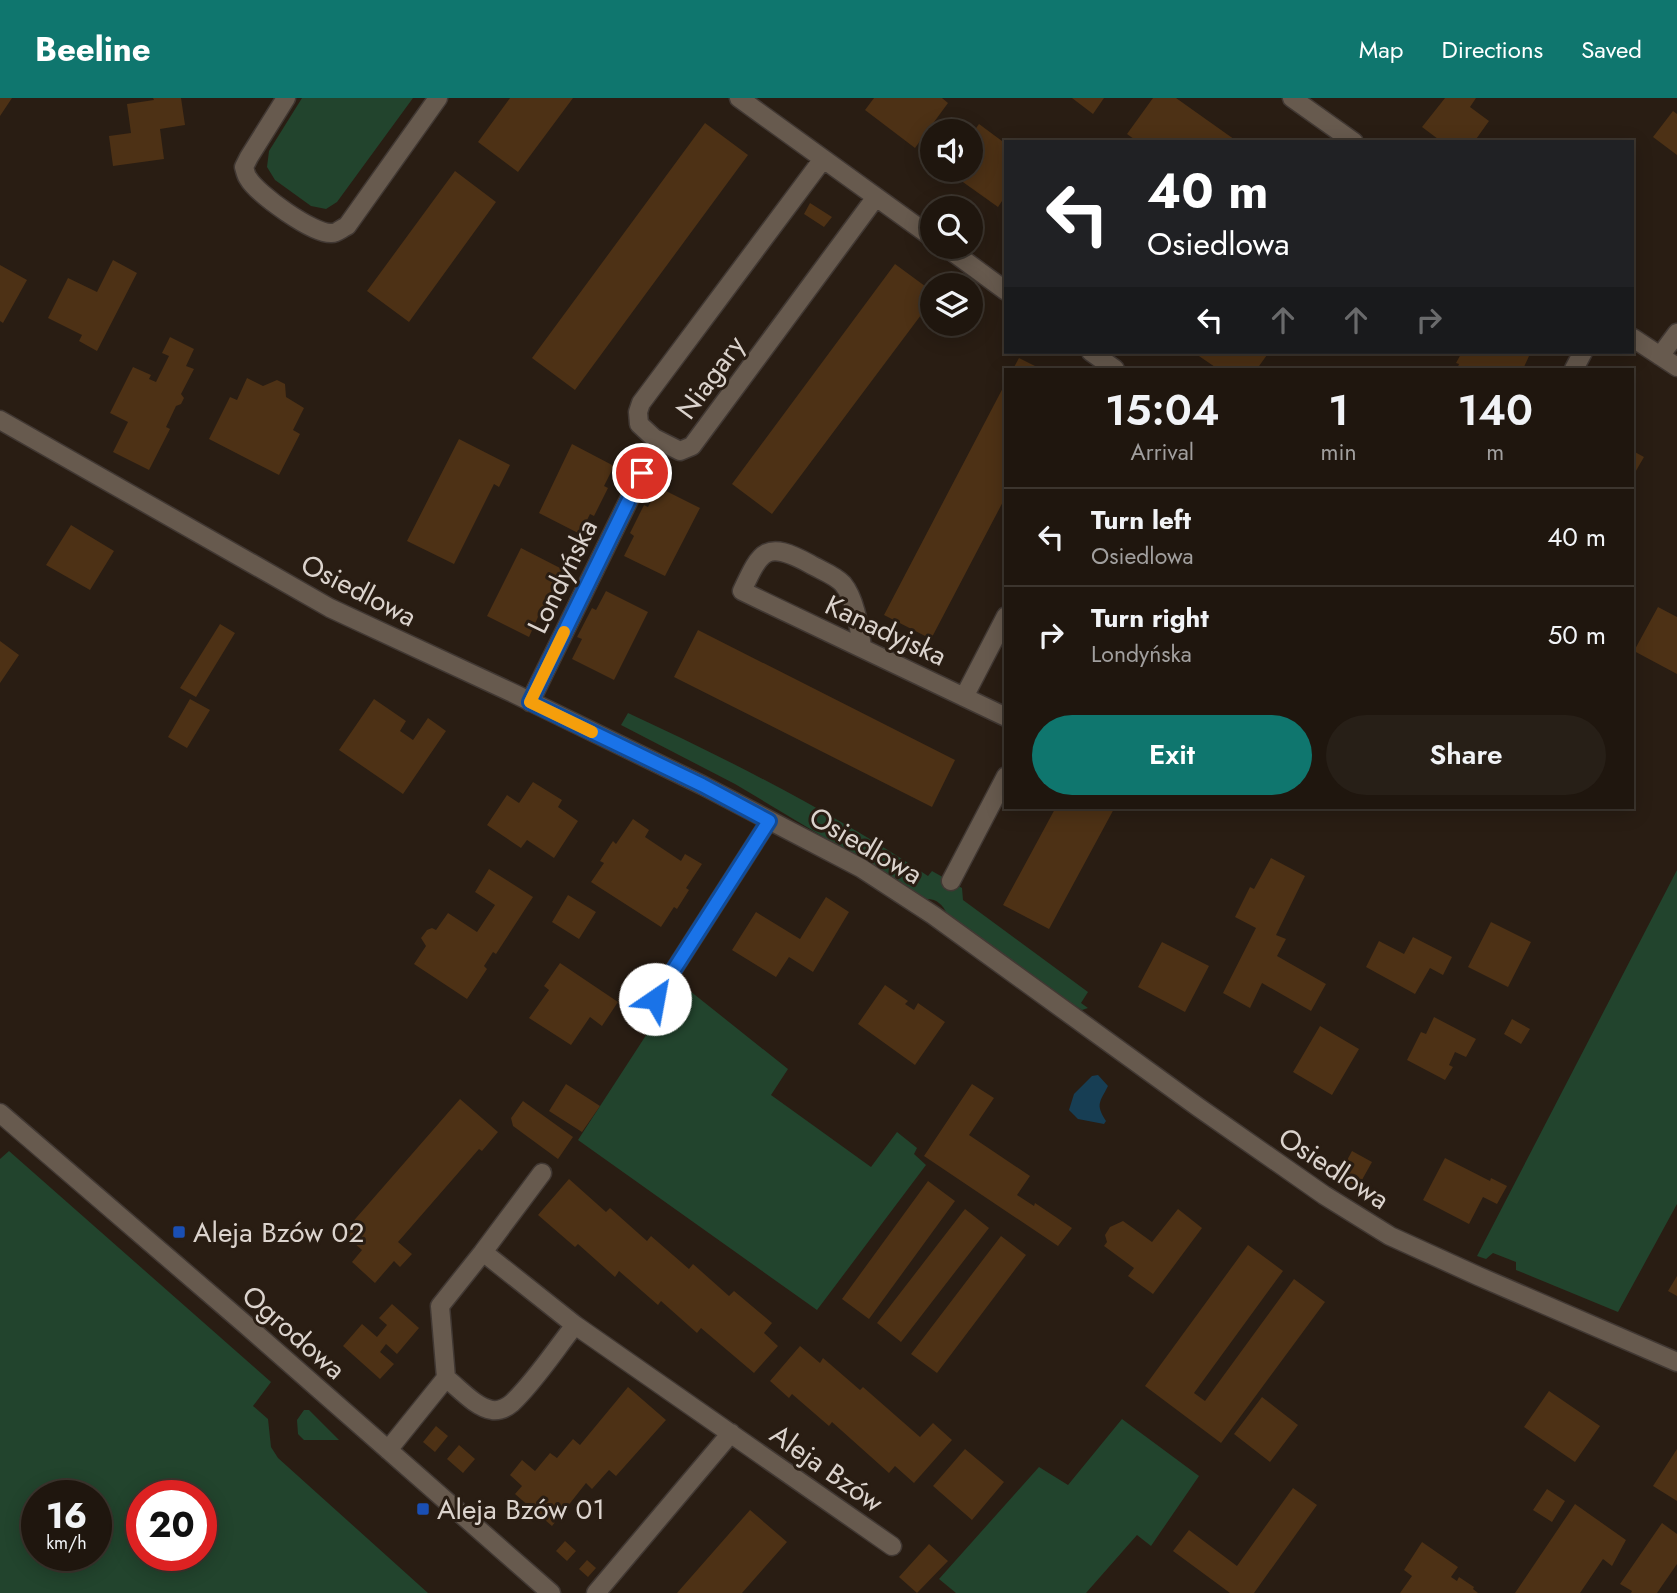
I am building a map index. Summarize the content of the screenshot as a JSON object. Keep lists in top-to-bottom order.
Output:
{
  "streets": {
    "street": [
      "Niagary",
      "Londyńska",
      "Osiedlowa",
      "Kanadyjska",
      "Ogrodowa",
      "Aleja Bzów"
    ]
  },
  "crossings": [
    ["Londyńska", "Osiedlowa"]
  ],
  "places": {
    "transit": ["Aleja Bzów 02", "Aleja Bzów 01"]
  },
  "page": {
    "header": "Beeline",
    "nav": ["Map", "Directions", "Saved"],
    "turn": ["40 m", "Osiedlowa"],
    "eta": [
      "15:04",
      "Arrival",
      "1",
      "min",
      "140",
      "m"
    ],
    "list": [
      {
        "name": "Turn left",
        "note": "Osiedlowa",
        "value": "40 m"
      },
      {
        "name": "Turn right",
        "note": "Londyńska",
        "value": "50 m"
      }
    ],
    "buttons": ["Exit", "Share"],
    "speed": "16 km/h",
    "limit": "20"
  }
}
